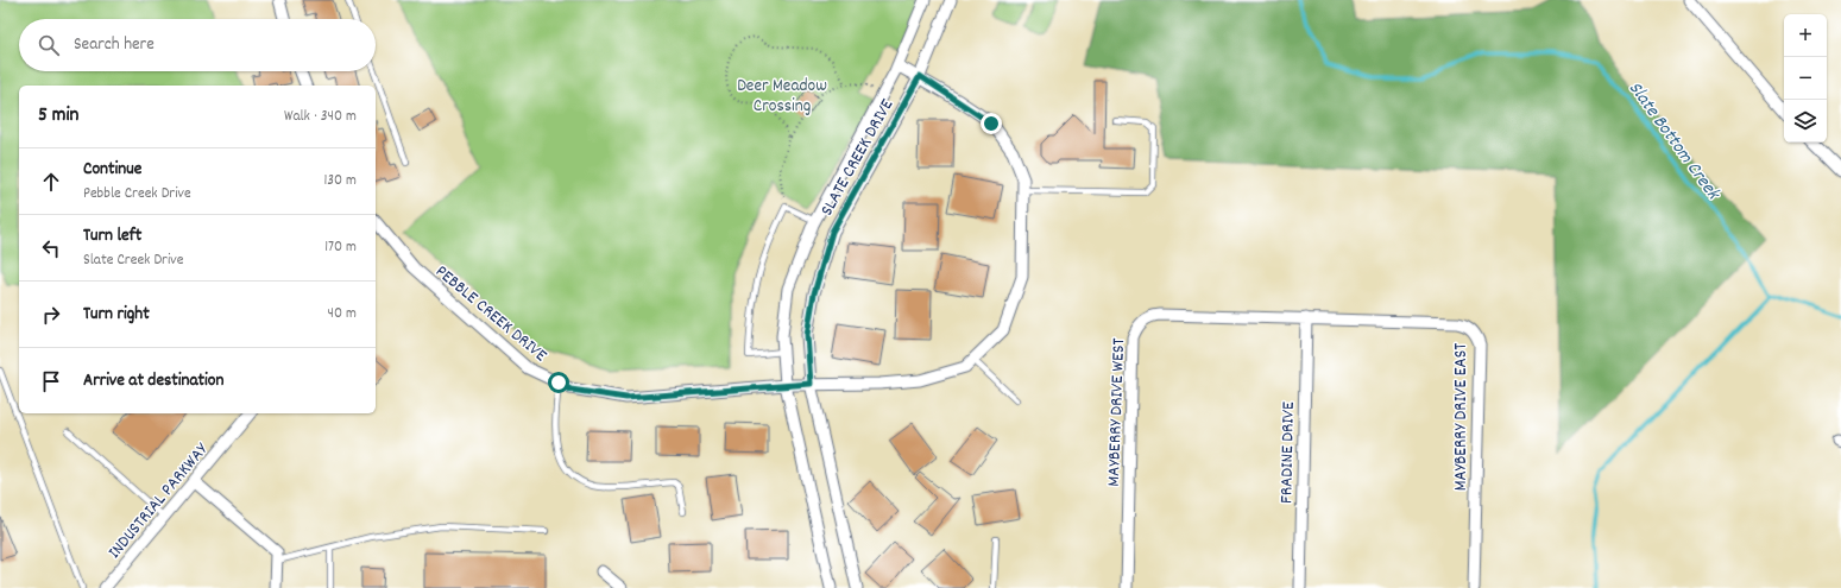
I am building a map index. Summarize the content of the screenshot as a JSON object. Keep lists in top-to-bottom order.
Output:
{
  "streets": {
    "street": [
      "SLATE CREEK DRIVE",
      "PEBBLE CREEK DRIVE",
      "MAYBERRY DRIVE WEST",
      "MAYBERRY DRIVE EAST",
      "FRADINE DRIVE",
      "INDUSTRIAL PARKWAY"
    ]
  },
  "crossings": [
    ["SLATE CREEK DRIVE", "PEBBLE CREEK DRIVE"],
    ["MAYBERRY DRIVE WEST", "MAYBERRY DRIVE EAST"],
    ["MAYBERRY DRIVE WEST", "FRADINE DRIVE"],
    ["MAYBERRY DRIVE EAST", "FRADINE DRIVE"]
  ],
  "water": ["Slate Bottom Creek"],
  "parks": ["Deer Meadow Crossing"],
  "page": {
    "map_buttons": ["+", "−"],
    "search": "Search here",
    "heading": ["5 min", "Walk · 340 m"],
    "list": [
      ["Continue", "Pebble Creek Drive", "130 m"],
      ["Turn left", "Slate Creek Drive", "170 m"],
      ["Turn right", "40 m"],
      "Arrive at destination"
    ]
  }
}
